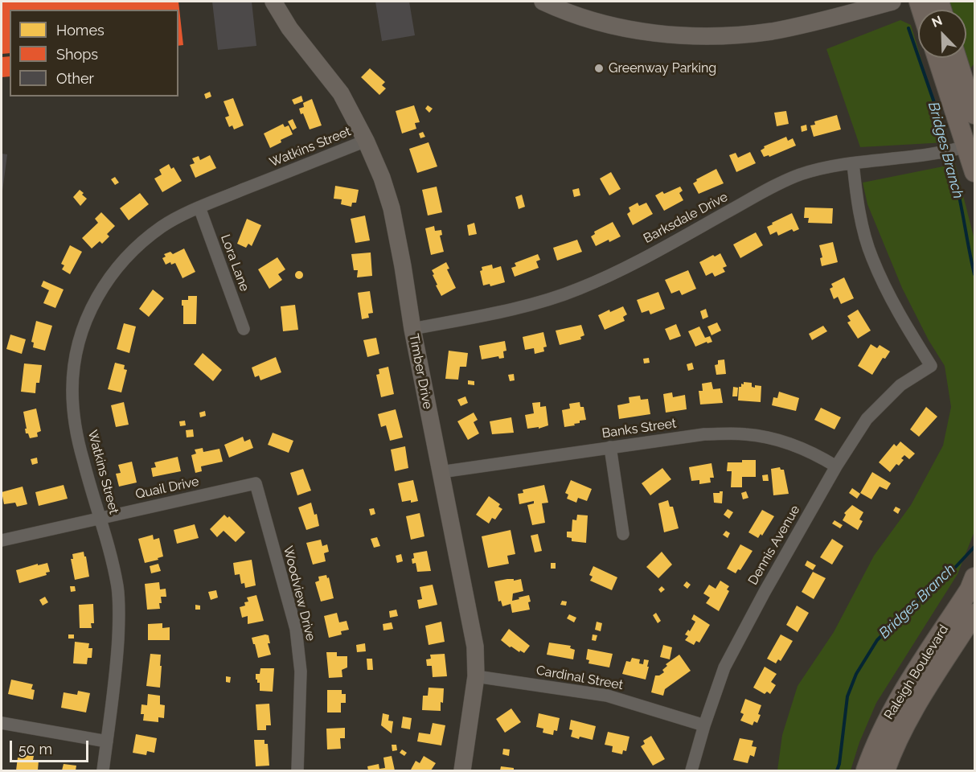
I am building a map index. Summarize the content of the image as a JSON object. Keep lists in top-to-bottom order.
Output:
{
  "streets": {
    "main road": ["Raleigh Boulevard"],
    "street": [
      "Watkins Street",
      "Barksdale Drive",
      "Lora Lane",
      "Timber Drive",
      "Banks Street",
      "Quail Drive",
      "Dennis Avenue",
      "Woodview Drive",
      "Cardinal Street"
    ]
  },
  "crossings": [
    ["Watkins Street", "Lora Lane"],
    ["Watkins Street", "Timber Drive"],
    ["Watkins Street", "Quail Drive"],
    ["Barksdale Drive", "Timber Drive"],
    ["Barksdale Drive", "Dennis Avenue"],
    ["Timber Drive", "Banks Street"],
    ["Timber Drive", "Cardinal Street"],
    ["Banks Street", "Dennis Avenue"],
    ["Quail Drive", "Woodview Drive"],
    ["Dennis Avenue", "Cardinal Street"]
  ],
  "water": ["Bridges Branch"],
  "places": ["Greenway Parking"],
  "legend": ["Homes", "Shops", "Other"],
  "scale_bar": "50 m",
  "north": "top left"
}
